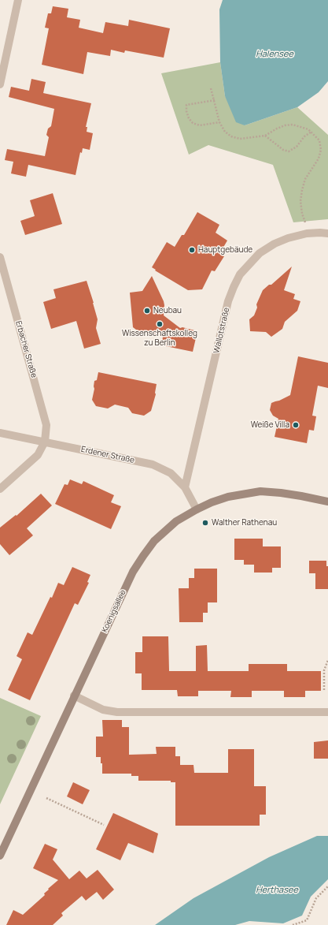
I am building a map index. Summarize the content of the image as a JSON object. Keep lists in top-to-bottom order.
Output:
{
  "streets": {
    "main road": ["Koenigsallee"],
    "street": ["Wallotstraße", "Erbacher Straße", "Erdener Straße"]
  },
  "crossings": [
    ["Wallotstraße", "Erdener Straße"],
    ["Erbacher Straße", "Erdener Straße"],
    ["Erdener Straße", "Koenigsallee"]
  ],
  "water": ["Halensee", "Herthasee"],
  "places": [
    "Hauptgebäude",
    "Neubau",
    "Wissenschaftskolleg zu Berlin",
    "Weiße Villa",
    "Walther Rathenau"
  ]
}
